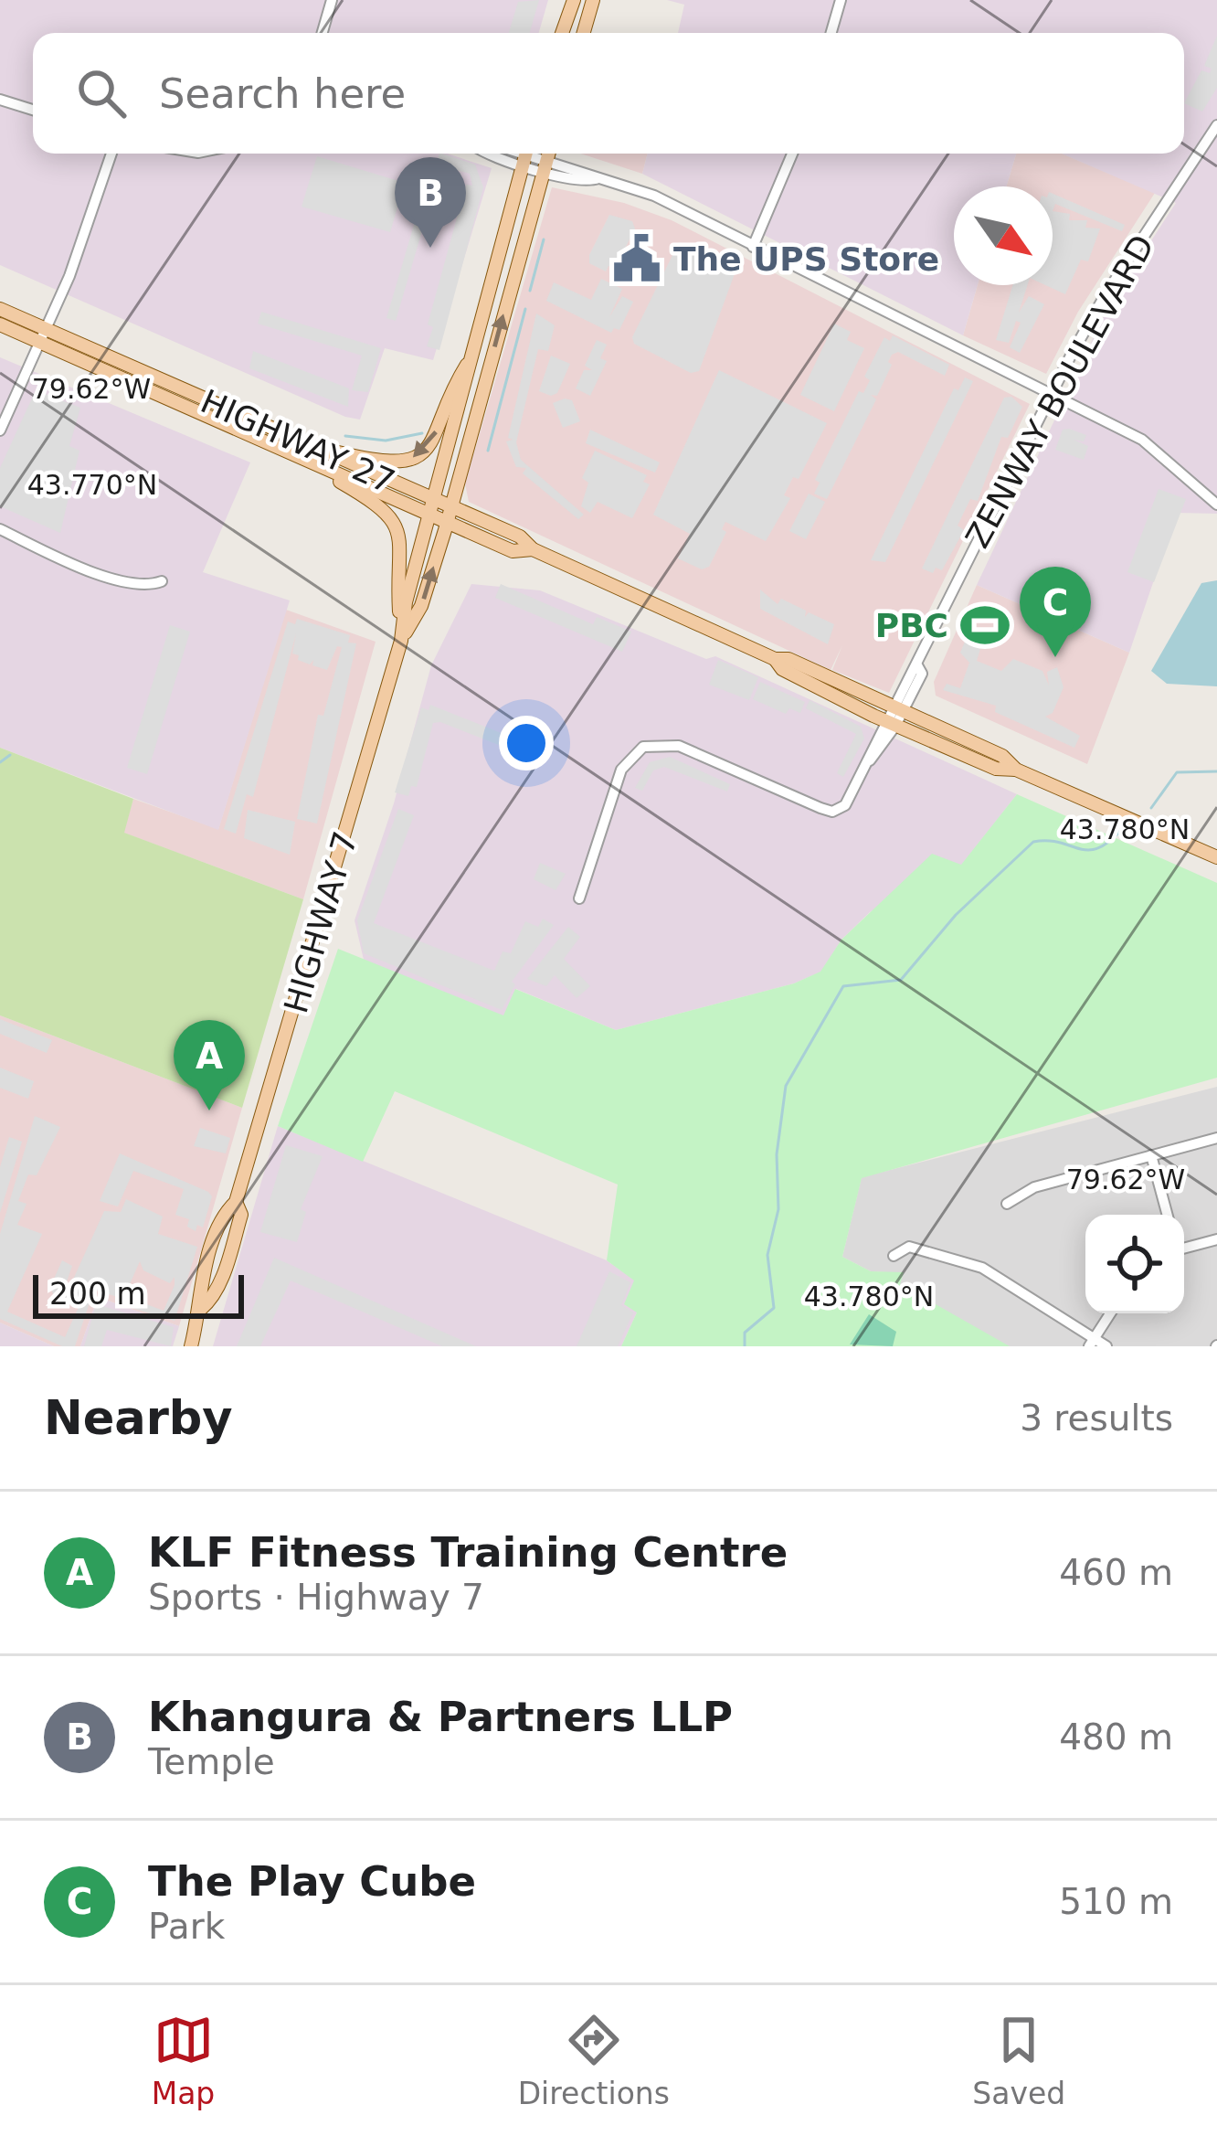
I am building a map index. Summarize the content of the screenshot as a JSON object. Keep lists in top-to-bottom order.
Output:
{
  "streets": {
    "main road": ["HIGHWAY 27", "HIGHWAY 7"],
    "street": ["ZENWAY BOULEVARD"]
  },
  "crossings": [
    ["ZENWAY BOULEVARD", "HIGHWAY 27"],
    ["HIGHWAY 27", "HIGHWAY 7"]
  ],
  "places": {
    "public building": ["The UPS Store"],
    "sports": ["PBC"]
  },
  "scale_bar": "200 m",
  "north": "bottom right",
  "page": {
    "search": "Search here",
    "pins": ["B", "C", "A"],
    "scale": "200 m",
    "heading": ["Nearby", "3 results"],
    "list": [
      {
        "mark": "A",
        "name": "KLF Fitness Training Centre",
        "note": "Sports · Highway 7",
        "value": "460 m"
      },
      {
        "mark": "B",
        "name": "Khangura & Partners LLP",
        "note": "Temple",
        "value": "480 m"
      },
      {
        "mark": "C",
        "name": "The Play Cube",
        "note": "Park",
        "value": "510 m"
      }
    ],
    "nav": ["Map", "Directions", "Saved"]
  },
  "coordinates": ["79.62°W", "43.770°N", "43.780°N"]
}
